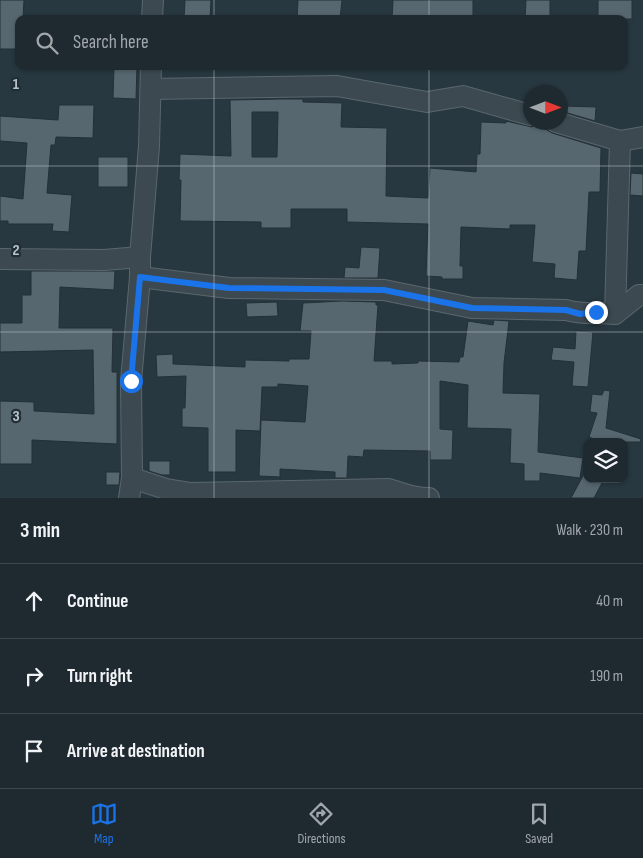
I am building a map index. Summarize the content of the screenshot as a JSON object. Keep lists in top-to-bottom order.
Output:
{
  "north": "right",
  "page": {
    "search": "Search here",
    "heading": ["3 min", "Walk · 230 m"],
    "list": [
      ["Continue", "40 m"],
      ["Turn right", "190 m"],
      "Arrive at destination"
    ],
    "nav": ["Map", "Directions", "Saved"]
  },
  "grid": {
    "rows": ["1", "2", "3"]
  }
}
